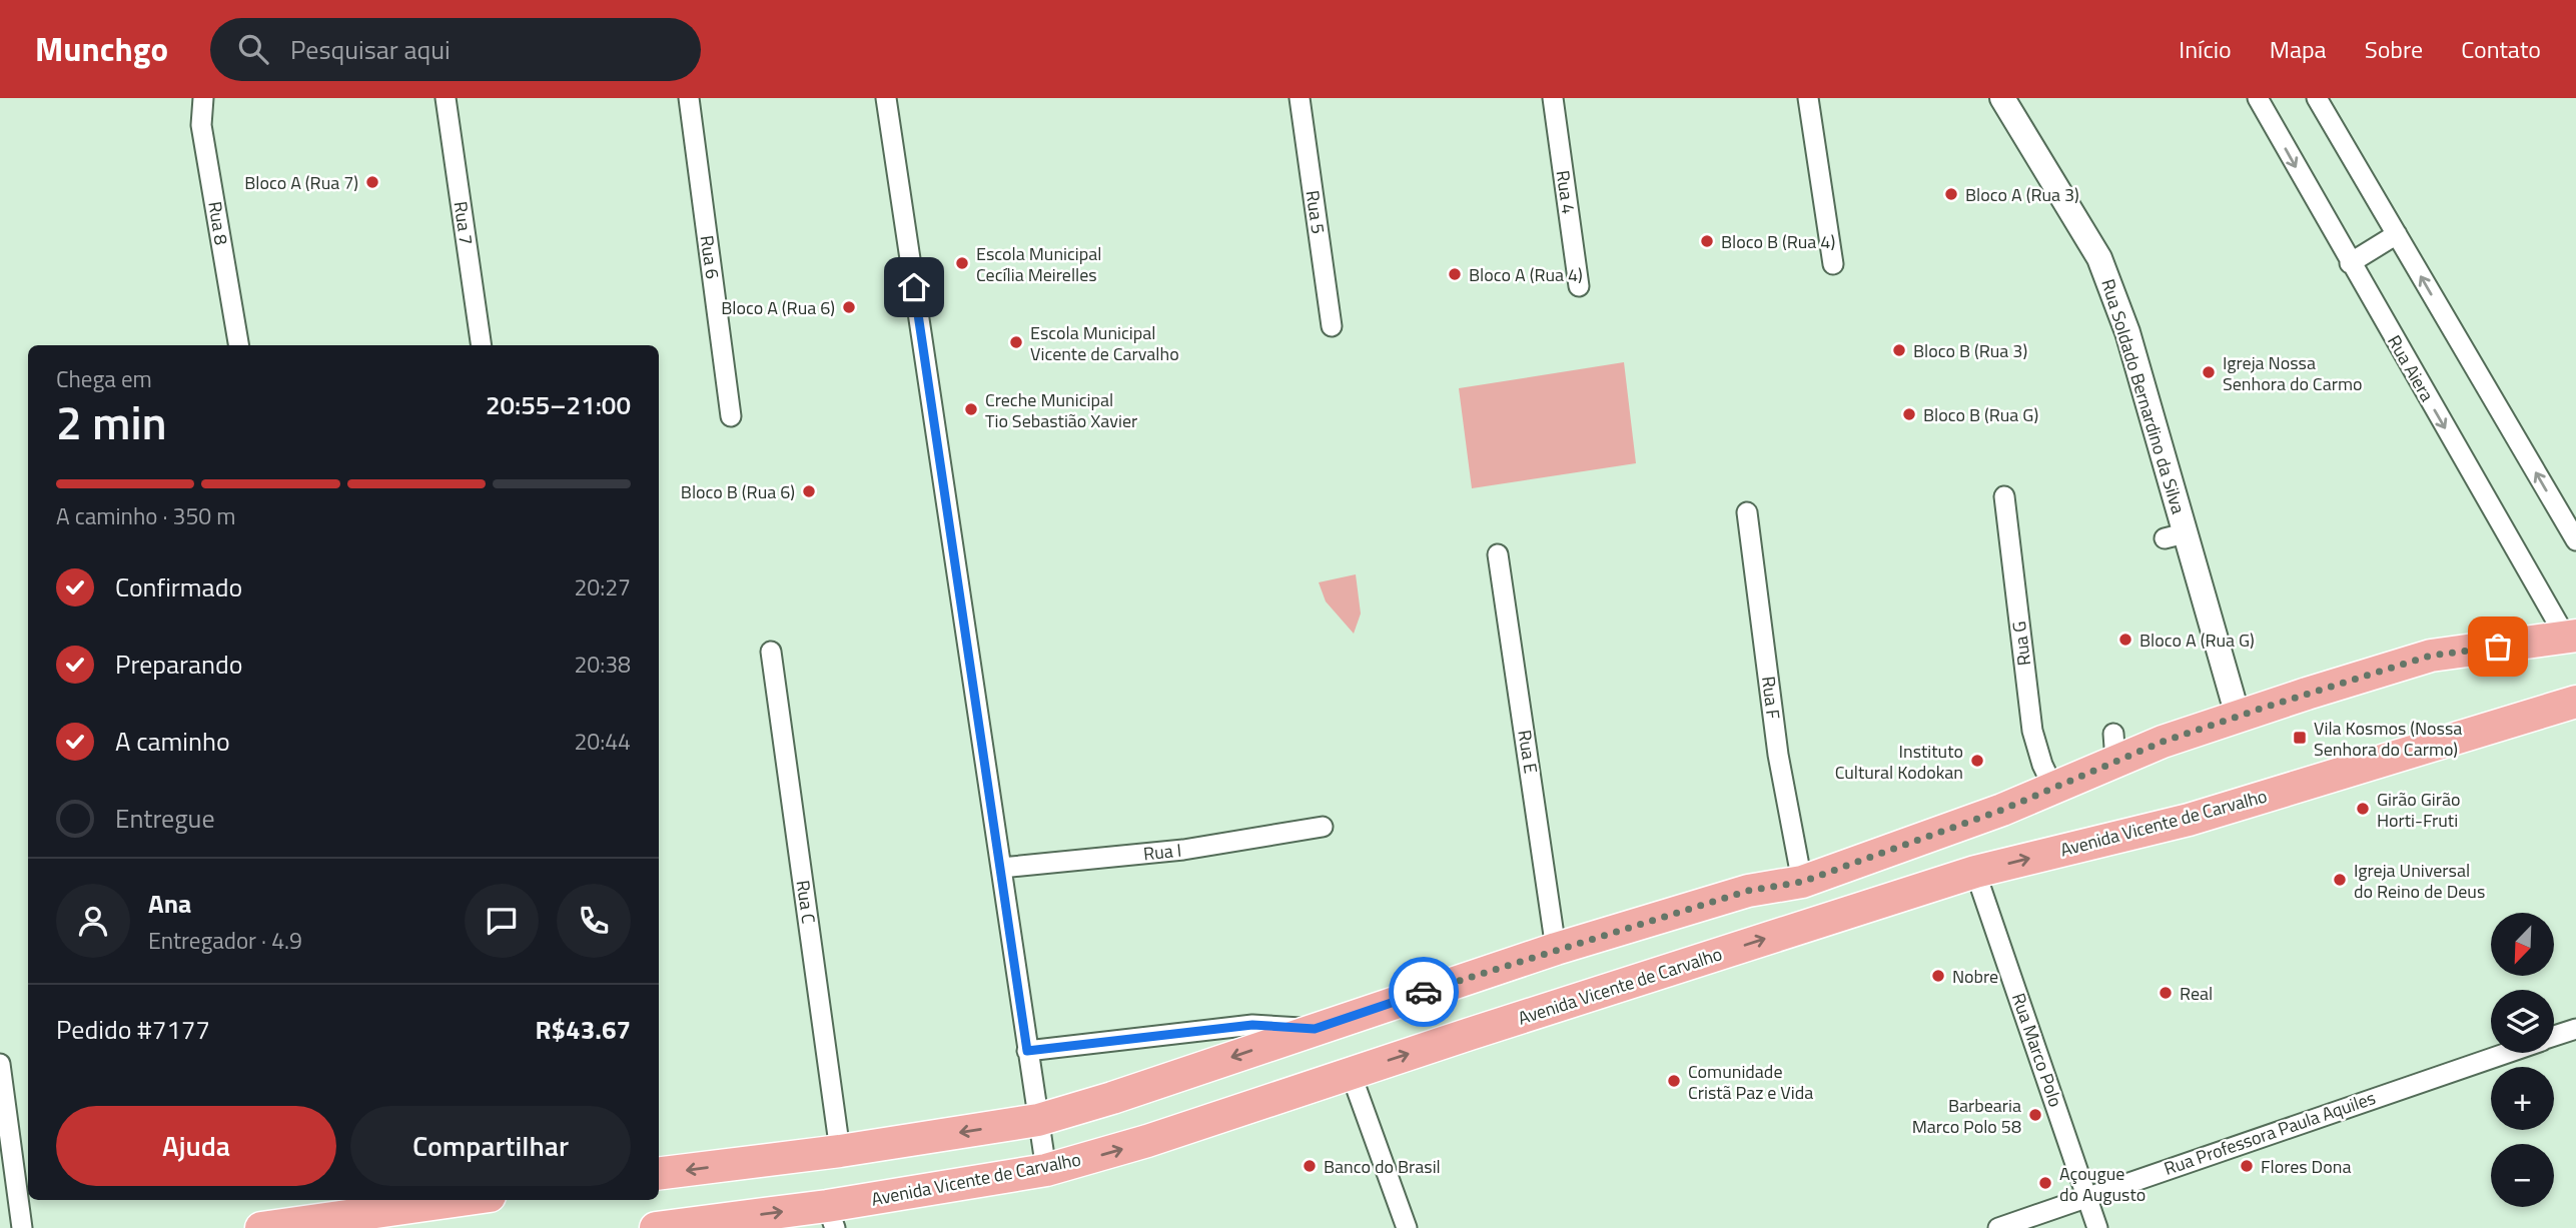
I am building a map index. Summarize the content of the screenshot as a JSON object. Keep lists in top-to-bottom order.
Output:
{
  "streets": {
    "main road": ["Avenida Vicente de Carvalho"],
    "street": [
      "Rua 4",
      "Rua 5",
      "Rua 8",
      "Rua 7",
      "Rua 6",
      "Rua Aiera",
      "Rua Soldado Bernardino da Silva",
      "Rua G",
      "Rua F",
      "Rua E",
      "Rua I",
      "Rua C",
      "Rua Marco Polo",
      "Rua Professora Paula Aquiles"
    ]
  },
  "crossings": [
    ["Avenida Vicente de Carvalho", "Rua Marco Polo"],
    ["Rua Marco Polo", "Rua Professora Paula Aquiles"]
  ],
  "places": {
    "other": [
      "Bloco A (Rua 7)",
      "Bloco A (Rua 3)",
      "Bloco B (Rua 4)",
      "Escola Municipal Cecília Meirelles",
      "Bloco A (Rua 4)",
      "Bloco A (Rua 6)",
      "Escola Municipal Vicente de Carvalho",
      "Bloco B (Rua 3)",
      "Igreja Nossa Senhora do Carmo",
      "Creche Municipal Tio Sebastião Xavier",
      "Bloco B (Rua G)",
      "Bloco B (Rua 6)",
      "Bloco A (Rua G)",
      "Instituto Cultural Kodokan",
      "Girão Girão Horti-Fruti",
      "Igreja Universal do Reino de Deus",
      "Nobre",
      "Real",
      "Comunidade Cristã Paz e Vida",
      "Barbearia Marco Polo 58",
      "Banco do Brasil",
      "Flores Dona",
      "Açougue do Augusto"
    ],
    "transit": ["Vila Kosmos (Nossa Senhora do Carmo)"]
  },
  "north": "bottom left",
  "page": {
    "header": "Munchgo",
    "search": "Pesquisar aqui",
    "nav": [
      "Início",
      "Mapa",
      "Sobre",
      "Contato"
    ],
    "heading": ["2 min", "Chega em", "20:55–21:00"],
    "panel": [
      "Ana",
      "Entregador · 4.9",
      "Pedido #7177",
      "R$43.67"
    ],
    "bar": "A caminho · 350 m",
    "list": [
      ["Confirmado", "20:27"],
      ["Preparando", "20:38"],
      ["A caminho", "20:44"],
      "Entregue"
    ],
    "map_buttons": ["+", "−"],
    "buttons": ["Ajuda", "Compartilhar"]
  }
}
